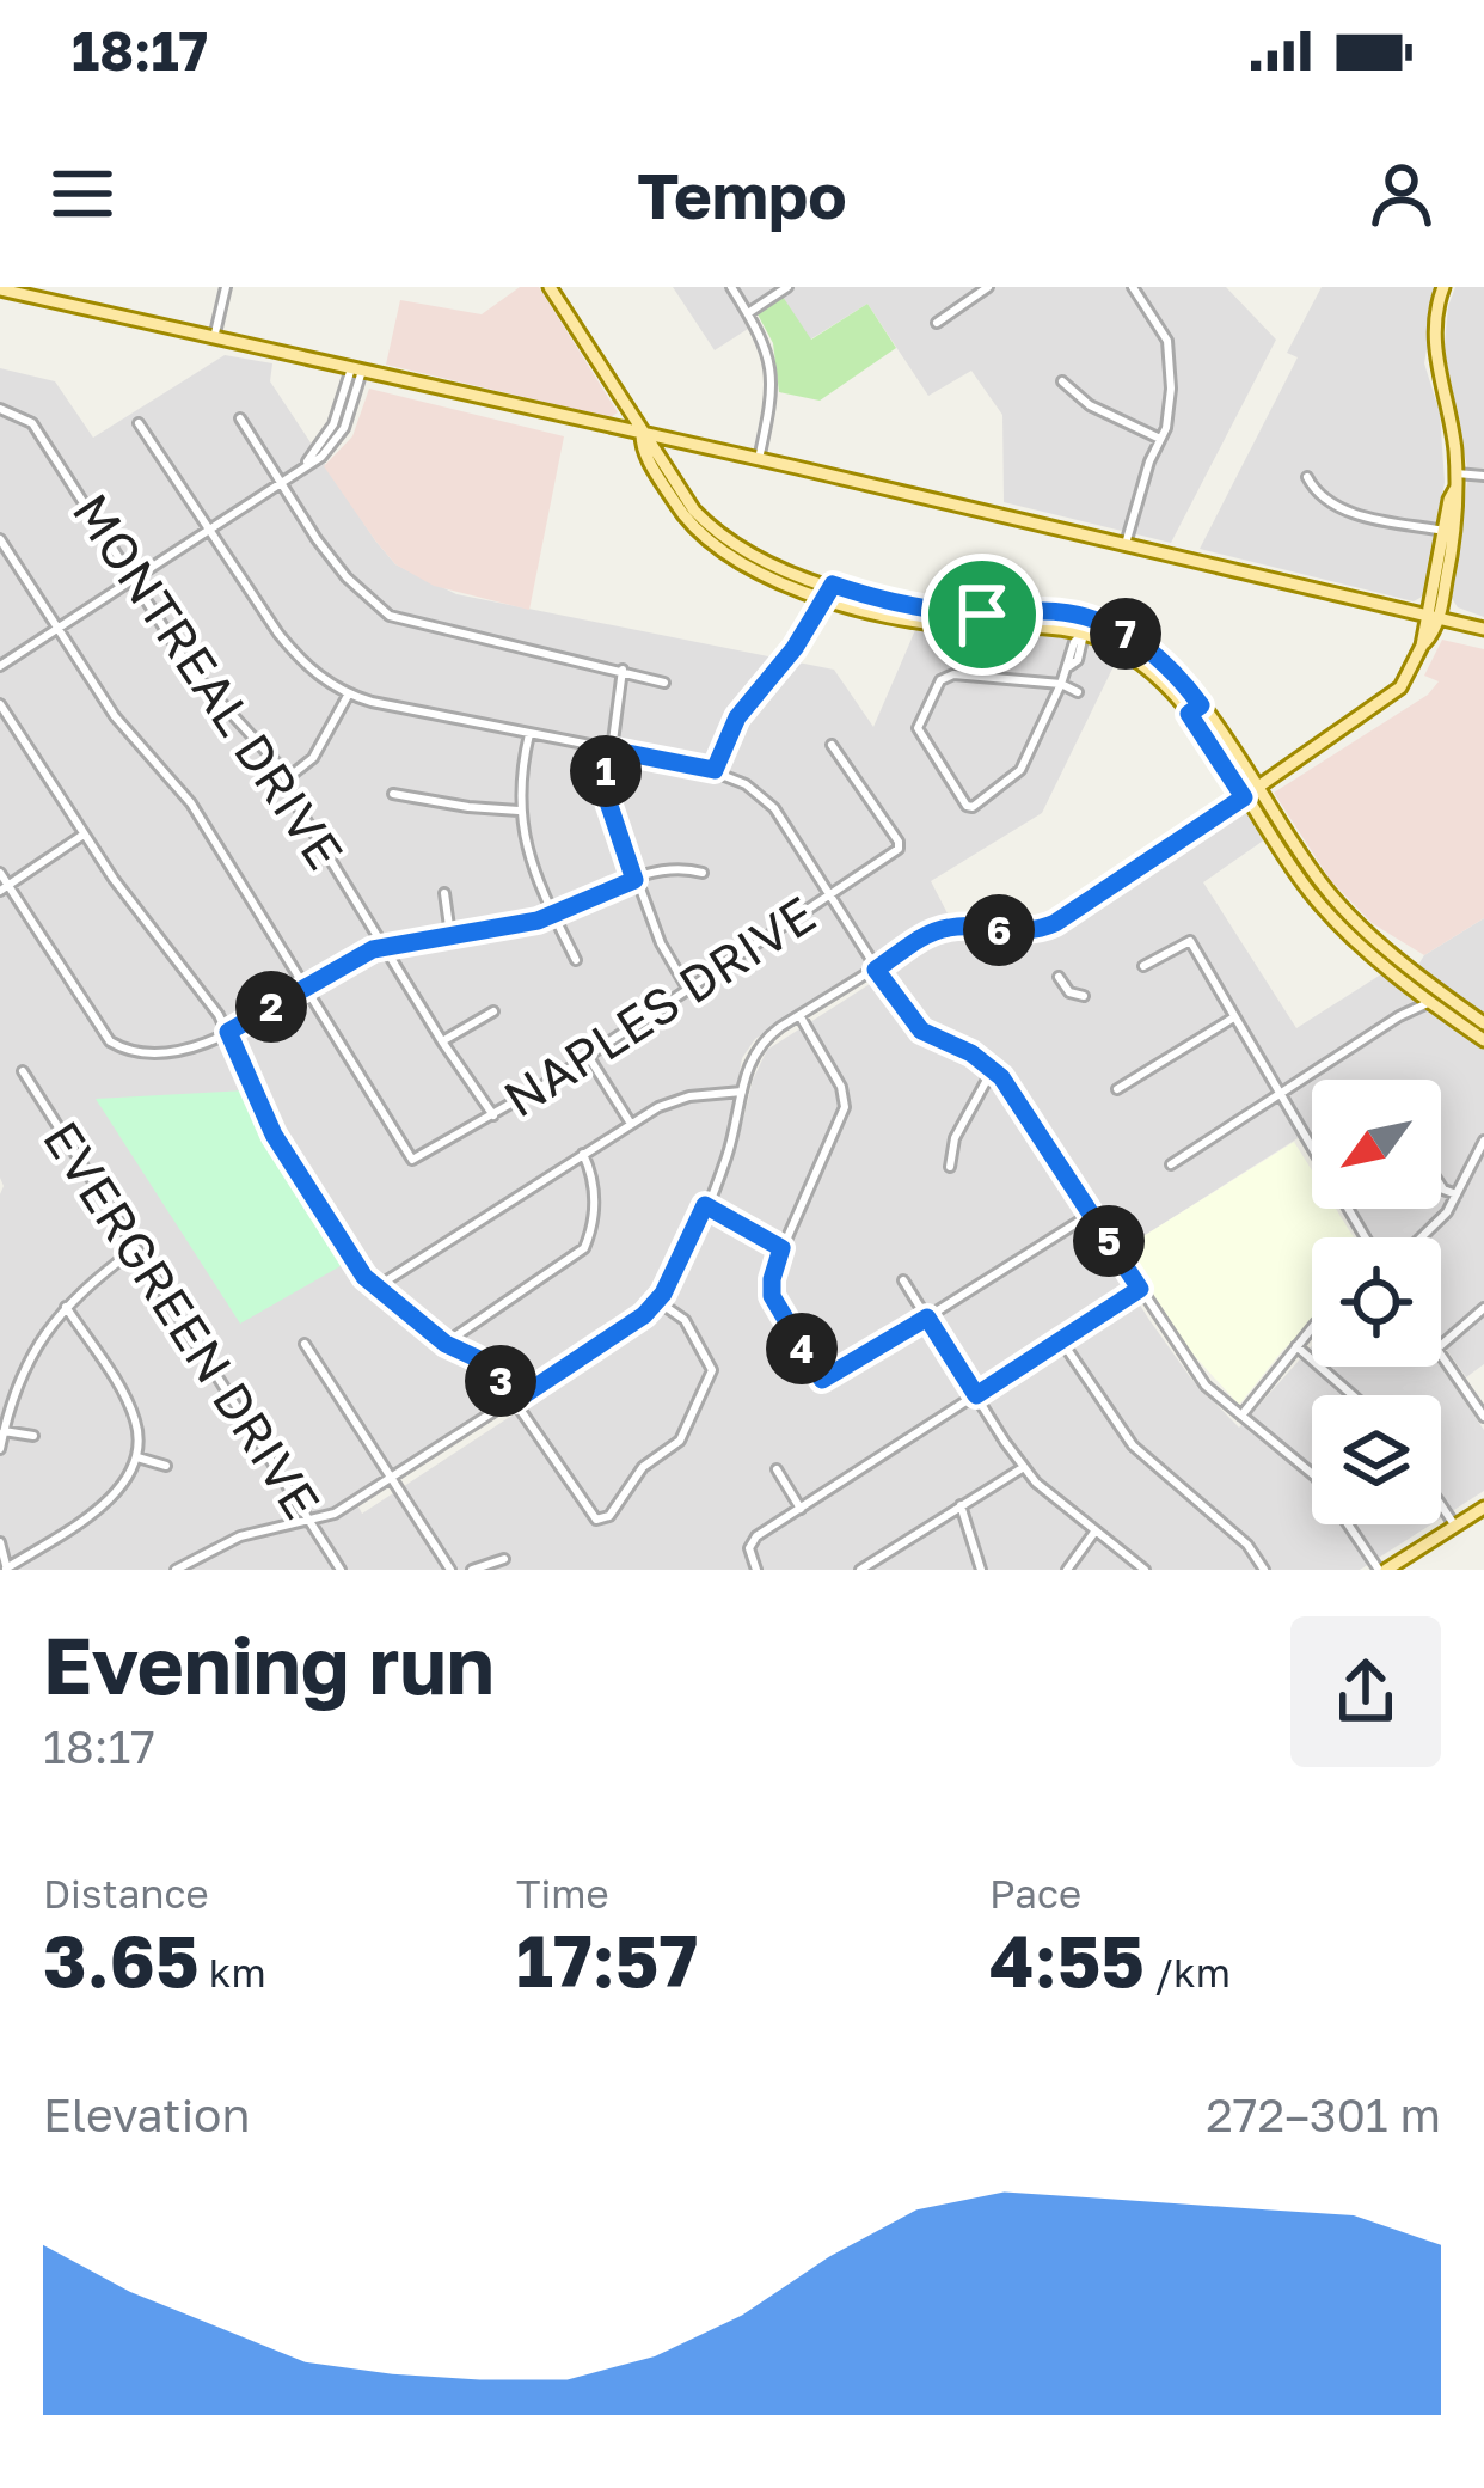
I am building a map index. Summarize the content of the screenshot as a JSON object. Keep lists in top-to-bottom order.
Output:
{
  "streets": {
    "street": ["MONTREAL DRIVE", "NAPLES DRIVE", "EVERGREEN DRIVE"]
  },
  "crossings": [
    ["MONTREAL DRIVE", "NAPLES DRIVE"]
  ],
  "north": "bottom left",
  "page": {
    "status": "18:17",
    "header": "Tempo",
    "pins": [
      "7",
      "1",
      "6",
      "2",
      "5",
      "4",
      "3"
    ],
    "heading": ["Evening run", "18:17"],
    "stats": [
      ["Distance", "3.65 km"],
      ["Time", "17:57"],
      ["Pace", "4:55 /km"]
    ],
    "chart": ["Elevation", "272–301 m"]
  }
}
